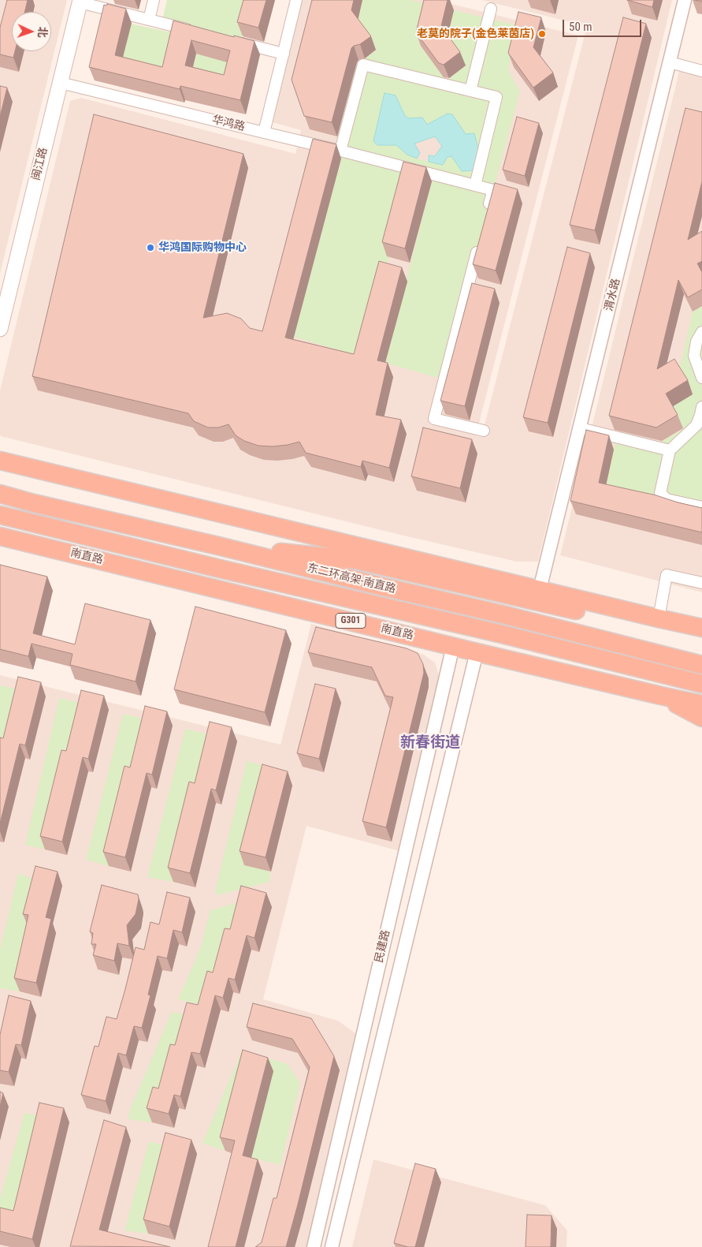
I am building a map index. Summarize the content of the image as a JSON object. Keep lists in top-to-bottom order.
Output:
{
  "streets": {
    "highway": ["南直路", "东二环高架-南直路", "G301"],
    "main road": ["闽江路"],
    "street": ["华鸿路", "渭水路", "民建路"]
  },
  "crossings": [
    ["华鸿路", "闽江路"],
    ["南直路", "民建路"]
  ],
  "districts": ["新春街道"],
  "places": ["老莫的院子(金色莱茵店)", "华鸿国际购物中心"],
  "scale_bar": "50 m",
  "north": "right"
}
